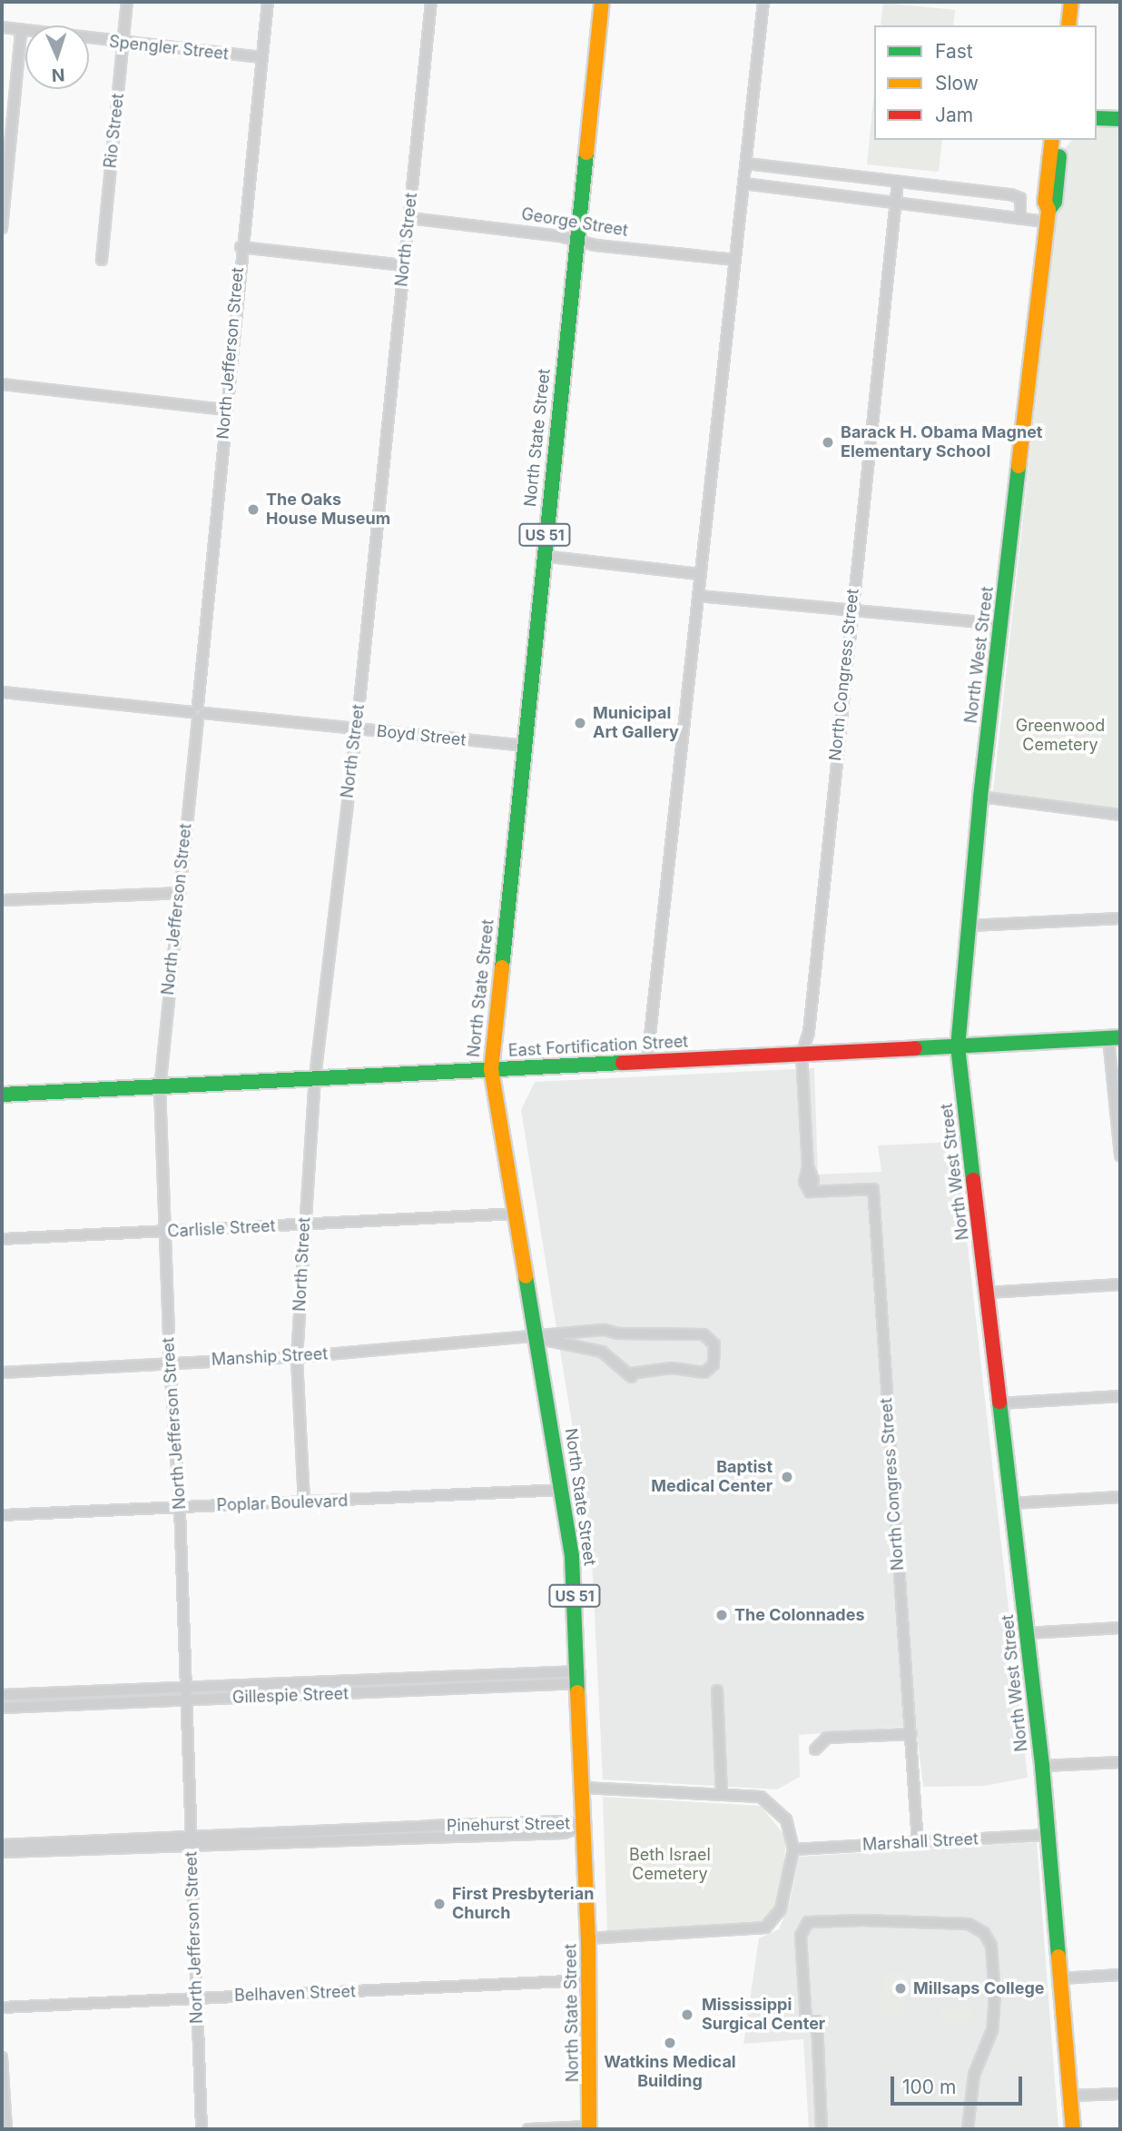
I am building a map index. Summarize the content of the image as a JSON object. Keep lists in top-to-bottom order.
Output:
{
  "streets": {
    "street": [
      "Spengler Street",
      "Rio Street",
      "George Street",
      "North Street",
      "North Jefferson Street",
      "North State Street",
      "US 51",
      "North West Street",
      "North Congress Street",
      "Boyd Street",
      "East Fortification Street",
      "Carlisle Street",
      "Manship Street",
      "Poplar Boulevard",
      "Gillespie Street",
      "Pinehurst Street",
      "Marshall Street",
      "Belhaven Street"
    ]
  },
  "crossings": [
    ["Spengler Street", "Rio Street"],
    ["Spengler Street", "North Jefferson Street"],
    ["George Street", "North Street"],
    ["George Street", "North State Street"],
    ["North Street", "Boyd Street"],
    ["North Street", "East Fortification Street"],
    ["North Street", "Carlisle Street"],
    ["North Street", "Manship Street"],
    ["North Street", "Poplar Boulevard"],
    ["North Jefferson Street", "Boyd Street"],
    ["North Jefferson Street", "East Fortification Street"],
    ["North Jefferson Street", "Carlisle Street"],
    ["North Jefferson Street", "Manship Street"],
    ["North Jefferson Street", "Poplar Boulevard"],
    ["North Jefferson Street", "Gillespie Street"],
    ["North Jefferson Street", "Pinehurst Street"],
    ["North Jefferson Street", "Belhaven Street"],
    ["North State Street", "Boyd Street"],
    ["North State Street", "East Fortification Street"],
    ["North State Street", "Carlisle Street"],
    ["North State Street", "Manship Street"],
    ["North State Street", "Poplar Boulevard"],
    ["North State Street", "Gillespie Street"],
    ["North State Street", "Pinehurst Street"],
    ["North State Street", "Belhaven Street"],
    ["North West Street", "East Fortification Street"],
    ["North West Street", "Marshall Street"],
    ["North Congress Street", "East Fortification Street"],
    ["North Congress Street", "Marshall Street"]
  ],
  "parks": ["Greenwood Cemetery", "Beth Israel Cemetery"],
  "places": [
    "Barack H. Obama Magnet Elementary School",
    "The Oaks House Museum",
    "Municipal Art Gallery",
    "Baptist Medical Center",
    "The Colonnades",
    "First Presbyterian Church",
    "Millsaps College",
    "Mississippi Surgical Center",
    "Watkins Medical Building"
  ],
  "legend": ["Fast", "Slow", "Jam"],
  "scale_bar": "100 m",
  "north": "bottom"
}
